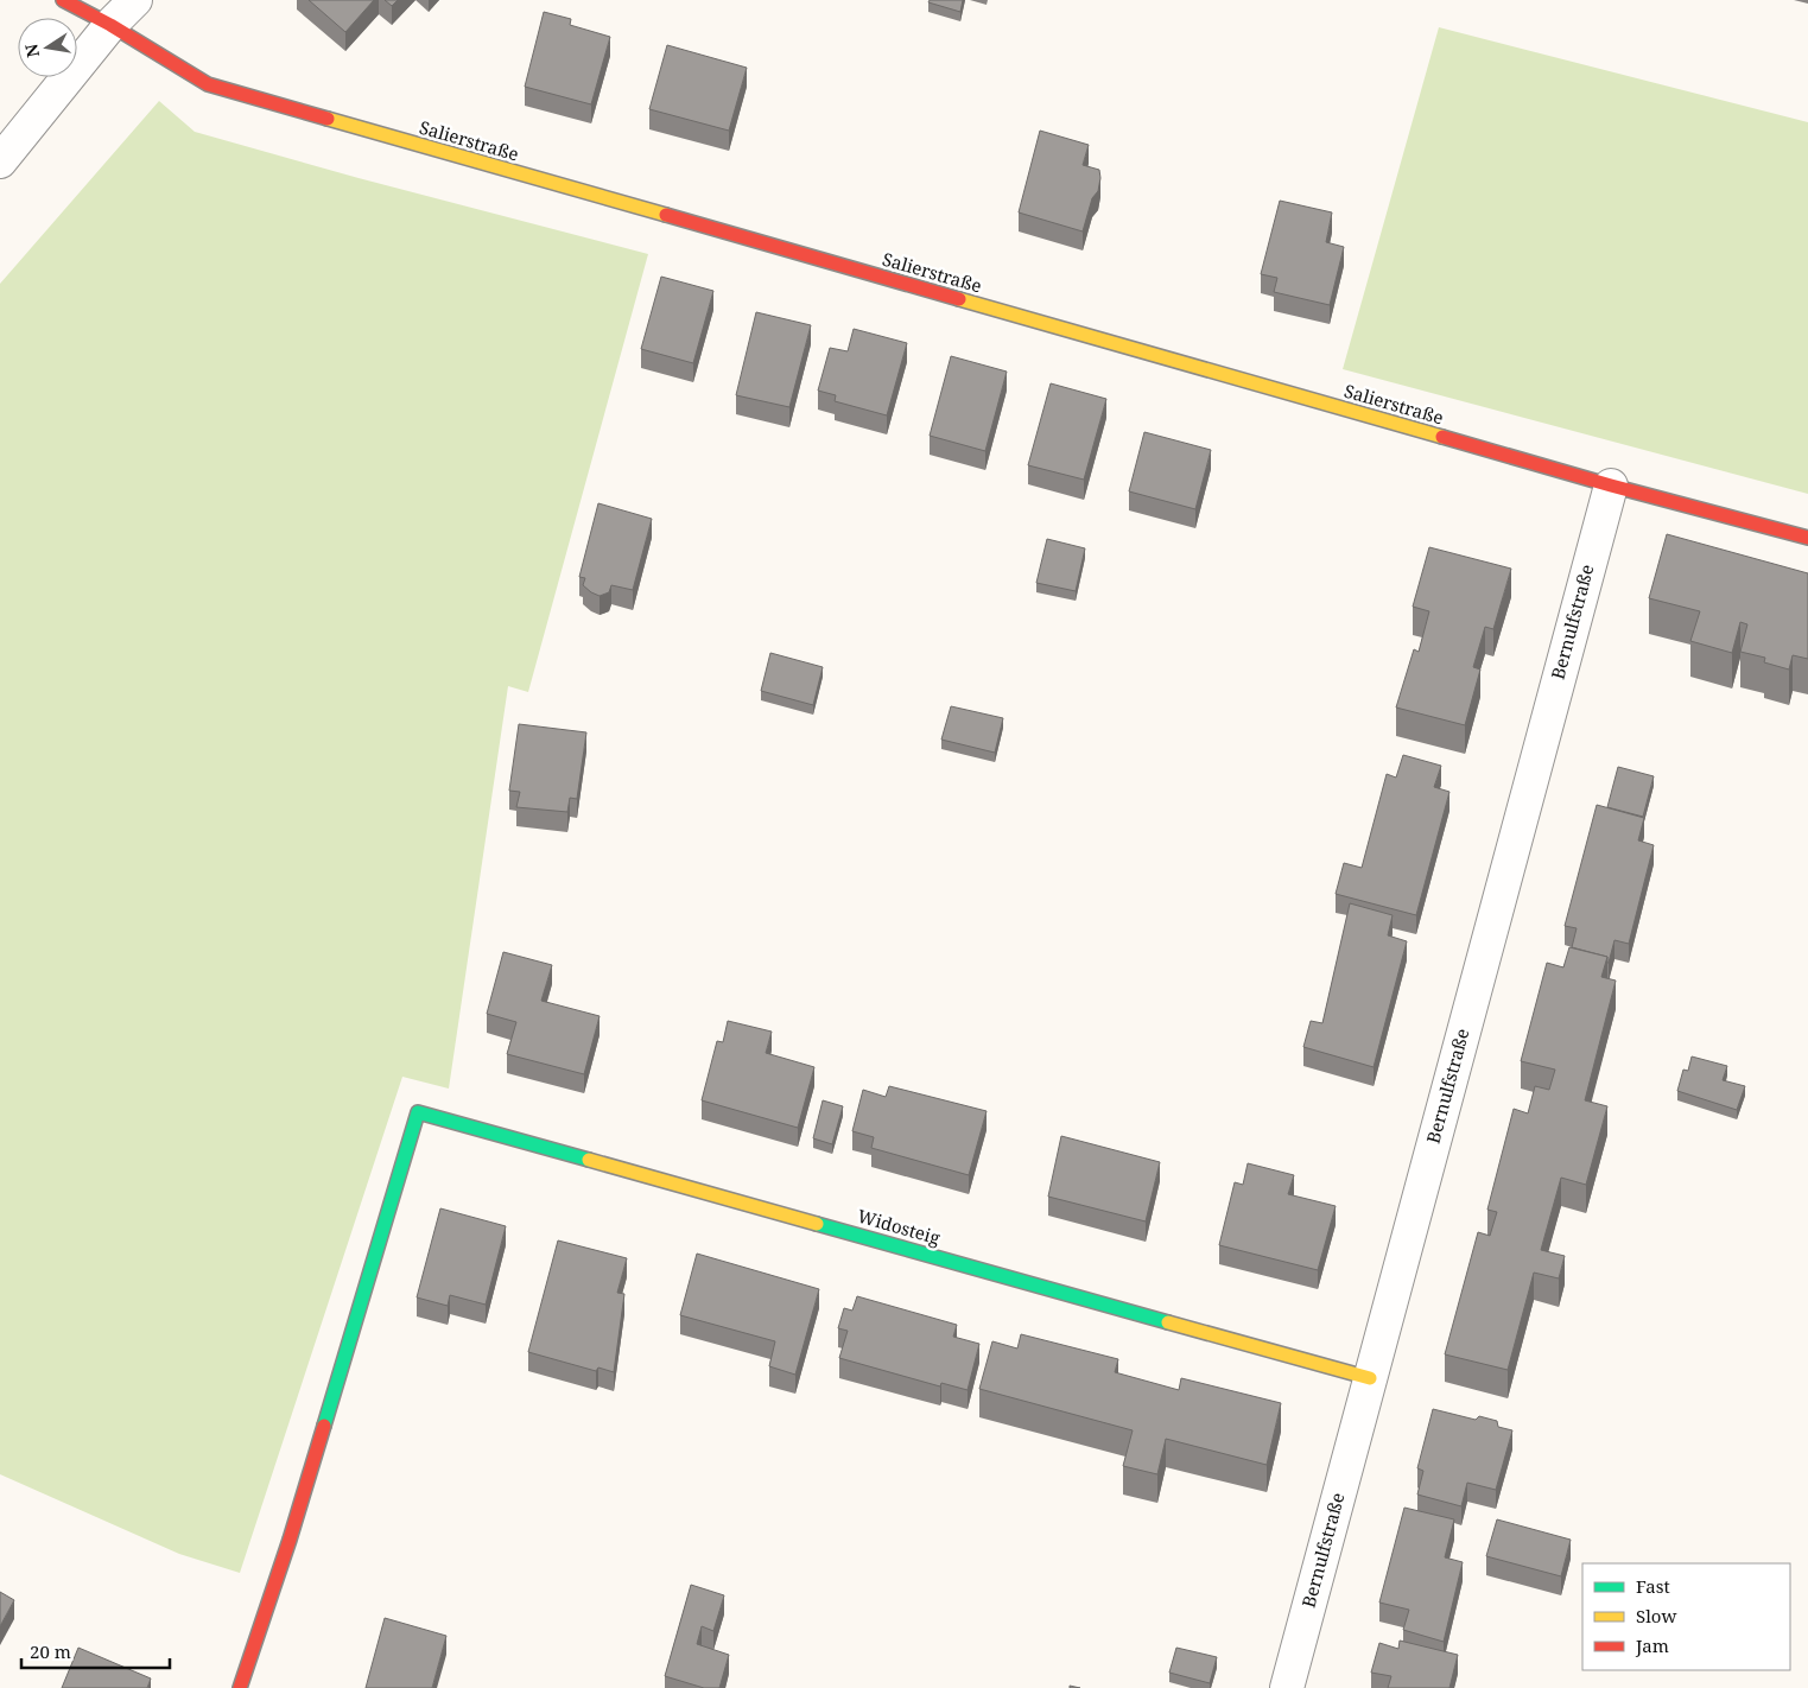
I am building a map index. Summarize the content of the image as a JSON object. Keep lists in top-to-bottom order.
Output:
{
  "streets": {
    "street": ["Salierstraße", "Bernulfstraße", "Widosteig"]
  },
  "crossings": [
    ["Salierstraße", "Bernulfstraße"],
    ["Bernulfstraße", "Widosteig"]
  ],
  "legend": ["Fast", "Slow", "Jam"],
  "scale_bar": "20 m",
  "north": "left"
}
